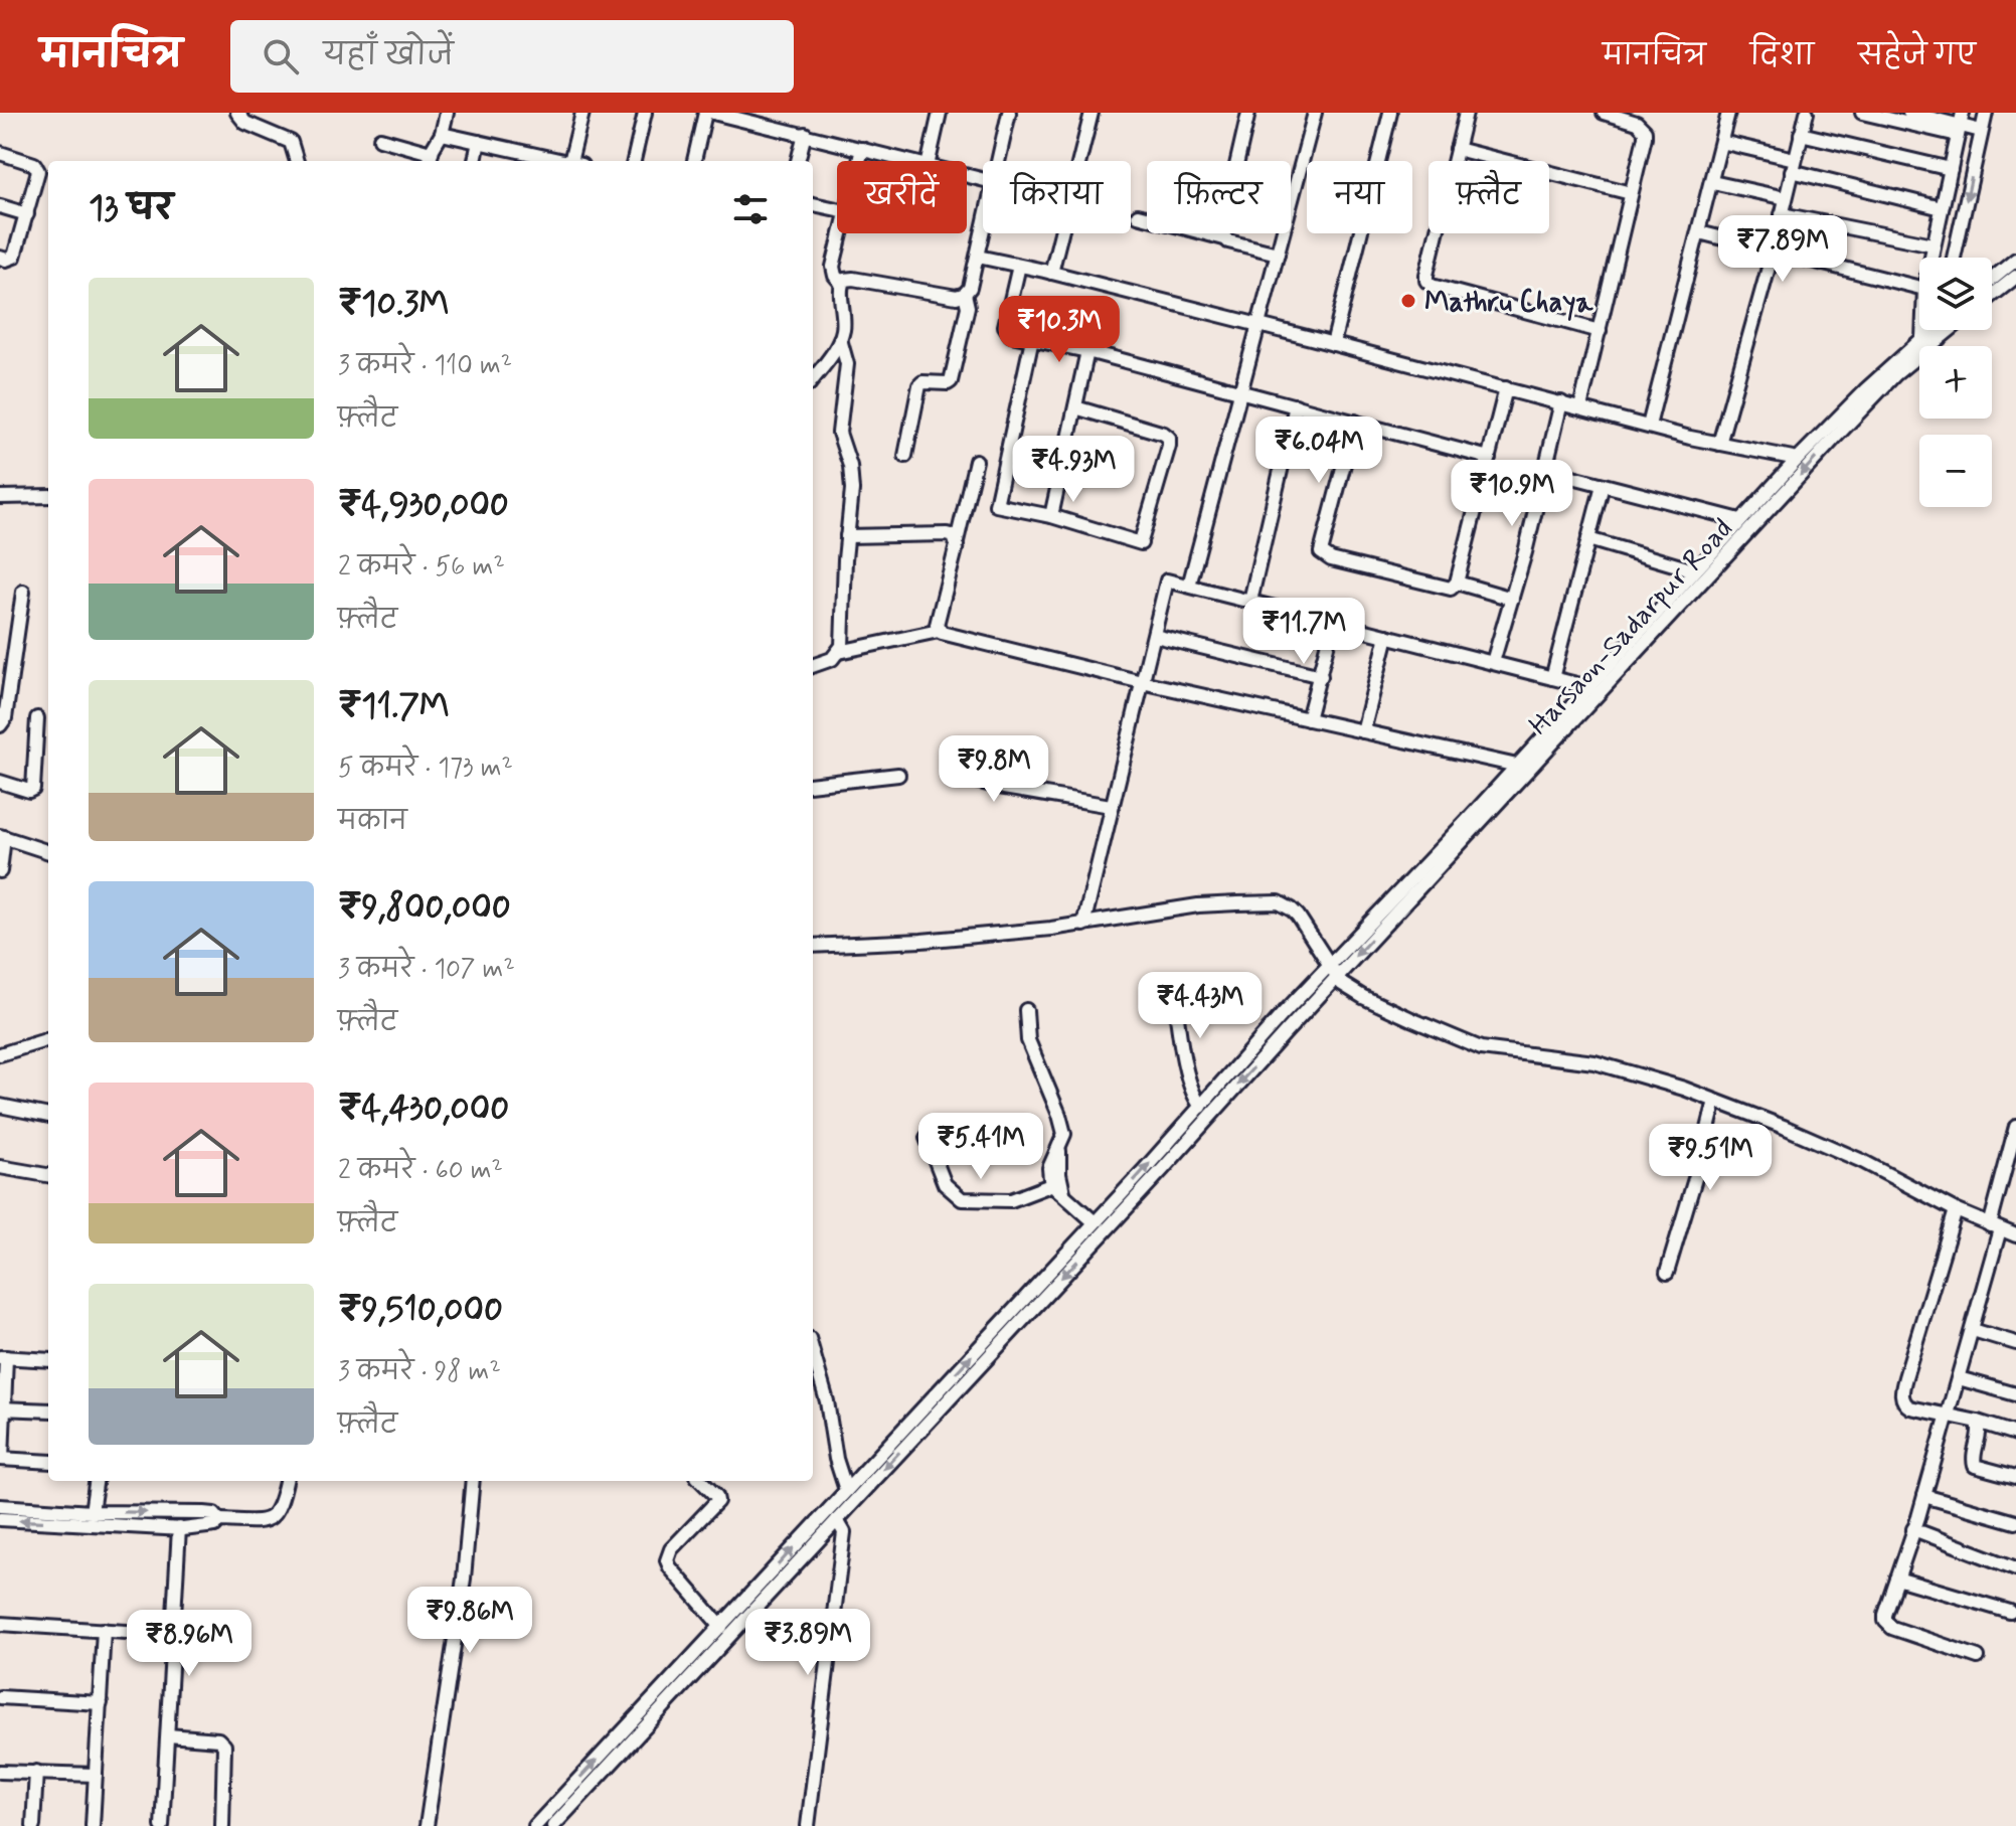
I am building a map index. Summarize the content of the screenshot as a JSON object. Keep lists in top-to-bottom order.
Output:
{
  "streets": {
    "street": ["Harsaon-Sadarpur Road"]
  },
  "places": ["Mathru Chaya"],
  "page": {
    "header": "मानचित्र",
    "search": "यहाँ खोजें",
    "nav": ["मानचित्र", "दिशा", "सहेजे गए"],
    "chip": [
      "खरीदें",
      "किराया",
      "फ़िल्टर",
      "नया",
      "फ़्लैट"
    ],
    "heading": "13 घर",
    "price": [
      "₹7.89M",
      "₹10.3M",
      "₹6.04M",
      "₹4.93M",
      "₹10.9M",
      "₹11.7M",
      "₹9.8M",
      "₹4.43M",
      "₹5.41M",
      "₹9.51M",
      "₹9.86M",
      "₹3.89M",
      "₹8.96M"
    ],
    "map_buttons": ["+", "−"],
    "list": [
      {
        "name": "₹10.3M",
        "note": "3 कमरे · 110 m² · फ़्लैट"
      },
      {
        "name": "₹4,930,000",
        "note": "2 कमरे · 56 m² · फ़्लैट"
      },
      {
        "name": "₹11.7M",
        "note": "5 कमरे · 173 m² · मकान"
      },
      {
        "name": "₹9,800,000",
        "note": "3 कमरे · 107 m² · फ़्लैट"
      },
      {
        "name": "₹4,430,000",
        "note": "2 कमरे · 60 m² · फ़्लैट"
      },
      {
        "name": "₹9,510,000",
        "note": "3 कमरे · 98 m² · फ़्लैट"
      }
    ]
  }
}
